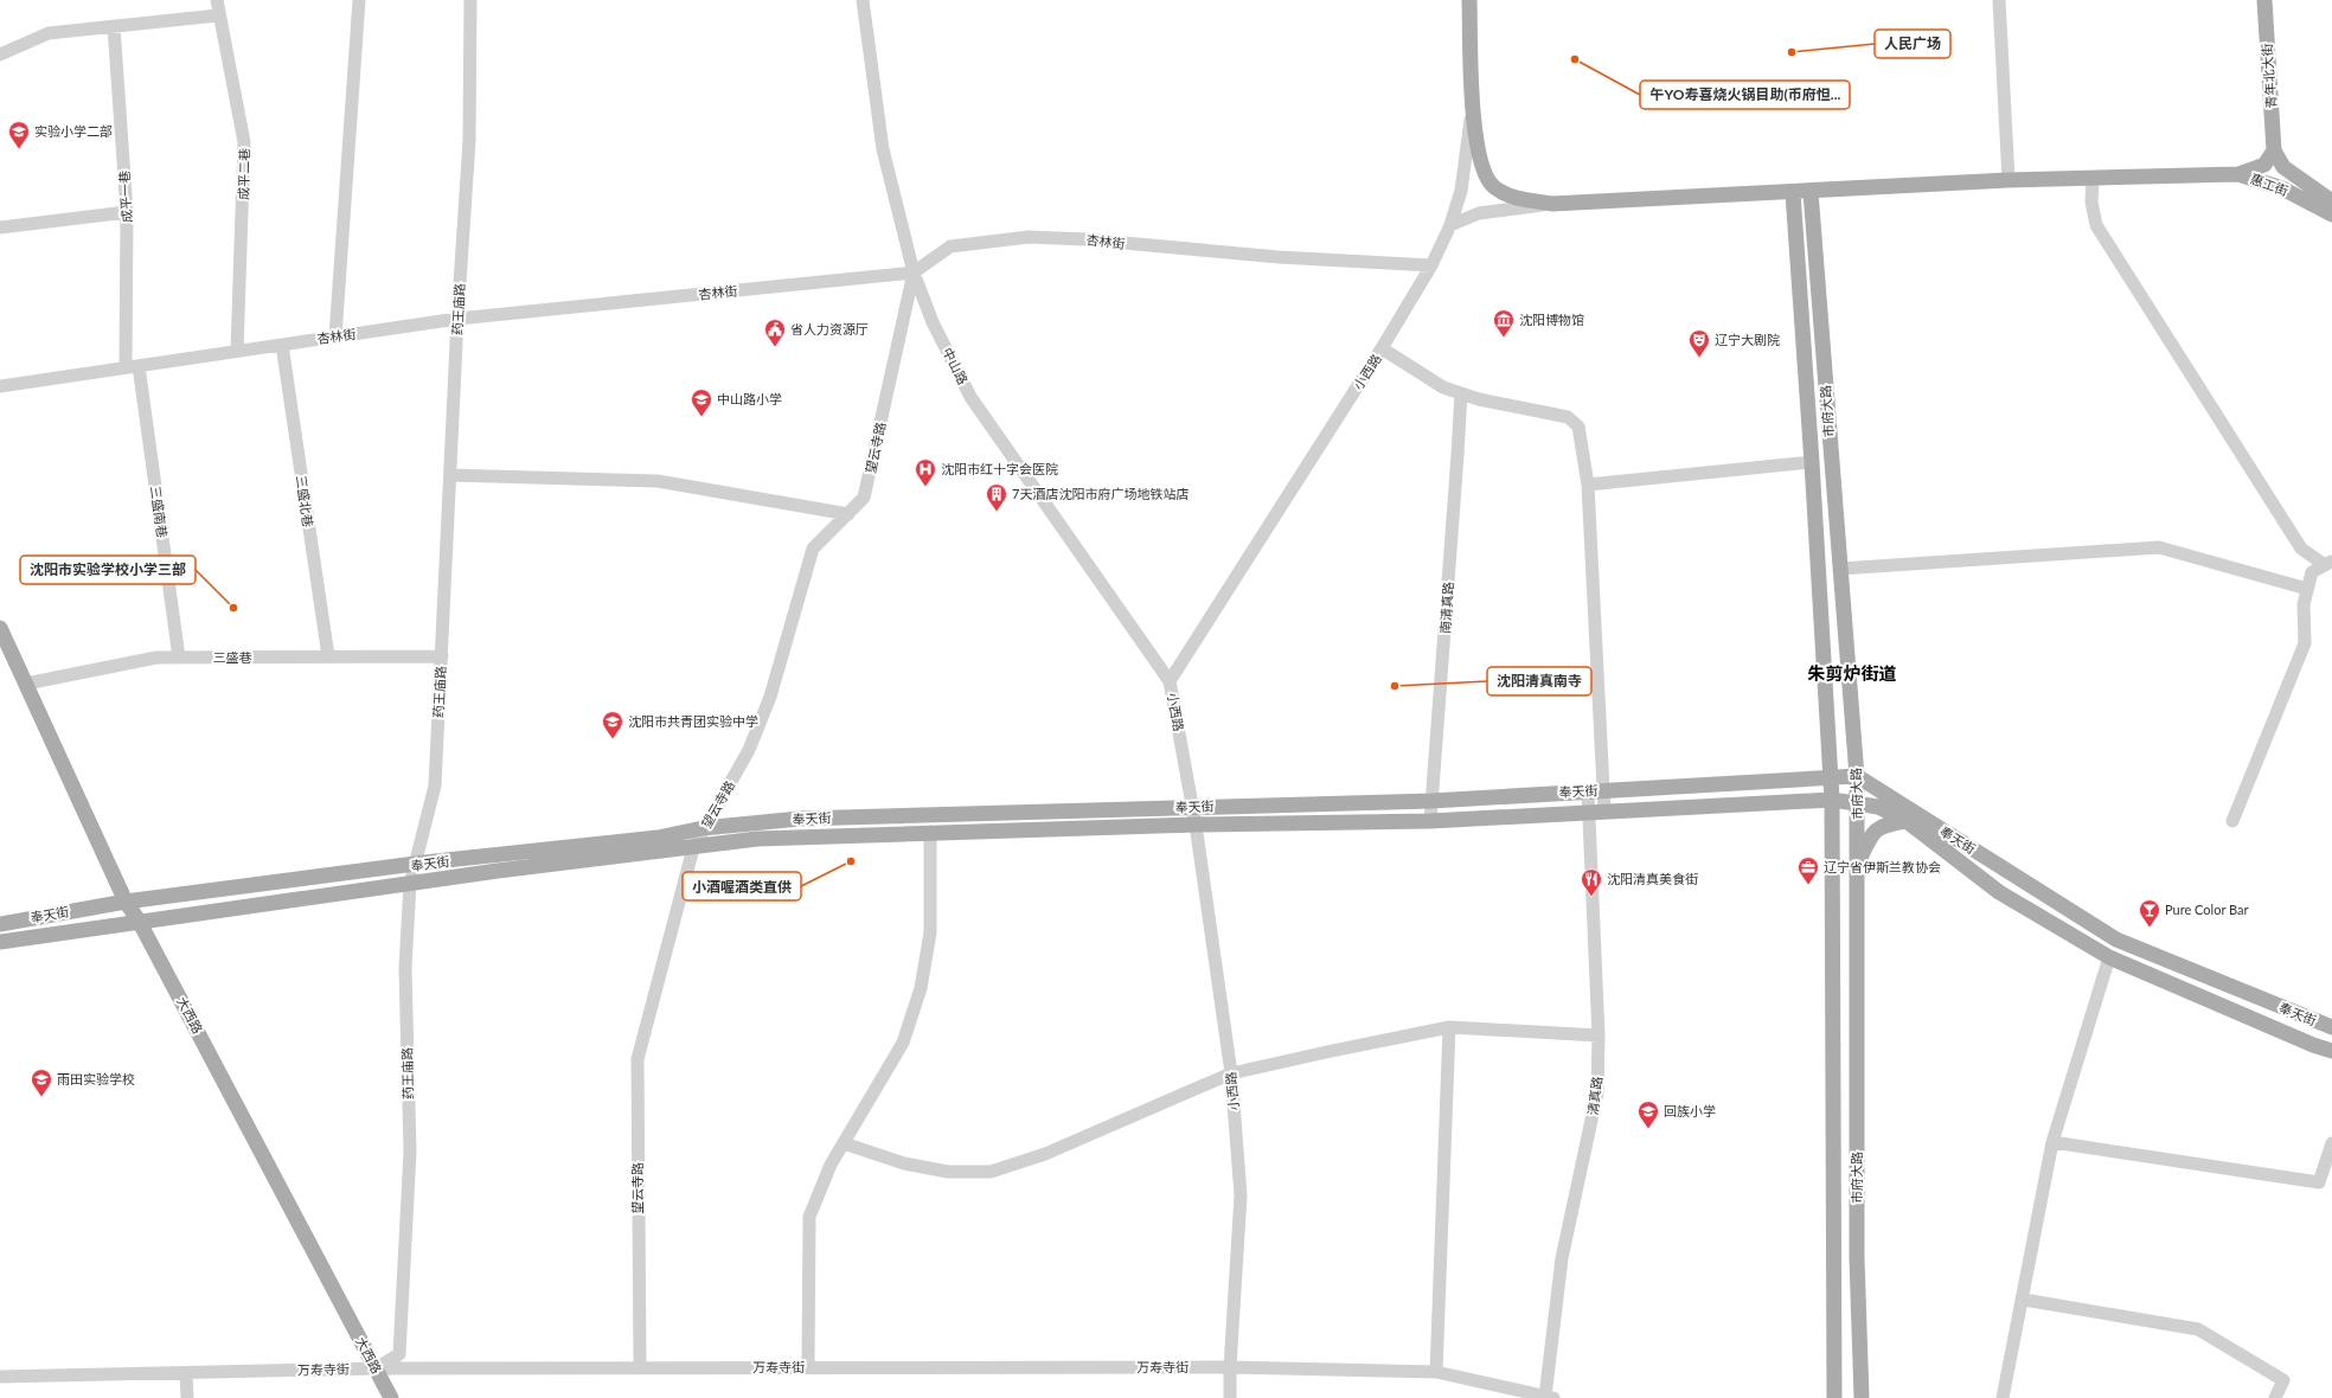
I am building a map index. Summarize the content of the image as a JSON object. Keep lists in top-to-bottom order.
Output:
{
  "streets": {
    "main road": [
      "青年北大街",
      "惠工街",
      "市府大路",
      "奉天街",
      "大西路"
    ],
    "street": [
      "成平二巷",
      "成平一巷",
      "杏林街",
      "药王庙路",
      "中山路",
      "小西路",
      "望云寺路",
      "三盛北巷",
      "三盛南巷",
      "南清真路",
      "三盛巷",
      "清真路",
      "万寿寺街"
    ]
  },
  "crossings": [
    ["青年北大街", "惠工街"],
    ["成平二巷", "杏林街"],
    ["成平一巷", "杏林街"],
    ["杏林街", "药王庙路"],
    ["杏林街", "中山路"],
    ["杏林街", "小西路"],
    ["杏林街", "望云寺路"],
    ["杏林街", "三盛北巷"],
    ["杏林街", "三盛南巷"],
    ["药王庙路", "三盛巷"],
    ["药王庙路", "奉天街"],
    ["药王庙路", "大西路"],
    ["药王庙路", "万寿寺街"],
    ["中山路", "小西路"],
    ["中山路", "望云寺路"],
    ["小西路", "奉天街"],
    ["小西路", "万寿寺街"],
    ["市府大路", "奉天街"],
    ["望云寺路", "奉天街"],
    ["望云寺路", "万寿寺街"],
    ["三盛北巷", "三盛巷"],
    ["三盛南巷", "三盛巷"],
    ["南清真路", "奉天街"],
    ["三盛巷", "大西路"],
    ["奉天街", "大西路"],
    ["奉天街", "清真路"],
    ["大西路", "万寿寺街"],
    ["清真路", "万寿寺街"]
  ],
  "districts": ["朱剪炉街道"],
  "places": {
    "other": [
      "人民广场",
      "午YO寿喜烧火锅目助(币府怛...",
      "沈阳市实验学校小学三部",
      "沈阳清真南寺",
      "小酒喔酒类直供"
    ],
    "school or university": [
      "实验小学二部",
      "中山路小学",
      "沈阳市共青团实验中学",
      "雨田实验学校",
      "回族小学"
    ],
    "museum": ["沈阳博物馆"],
    "public building": ["省人力资源厅"],
    "theatre": ["辽宁大剧院"],
    "hospital": ["沈阳市红十字会医院"],
    "building": ["7天酒店沈阳市府广场地铁站店"],
    "office": ["辽宁省伊斯兰教协会"],
    "restaurant": ["沈阳清真美食街"],
    "bar": ["Pure Color Bar"]
  }
}
